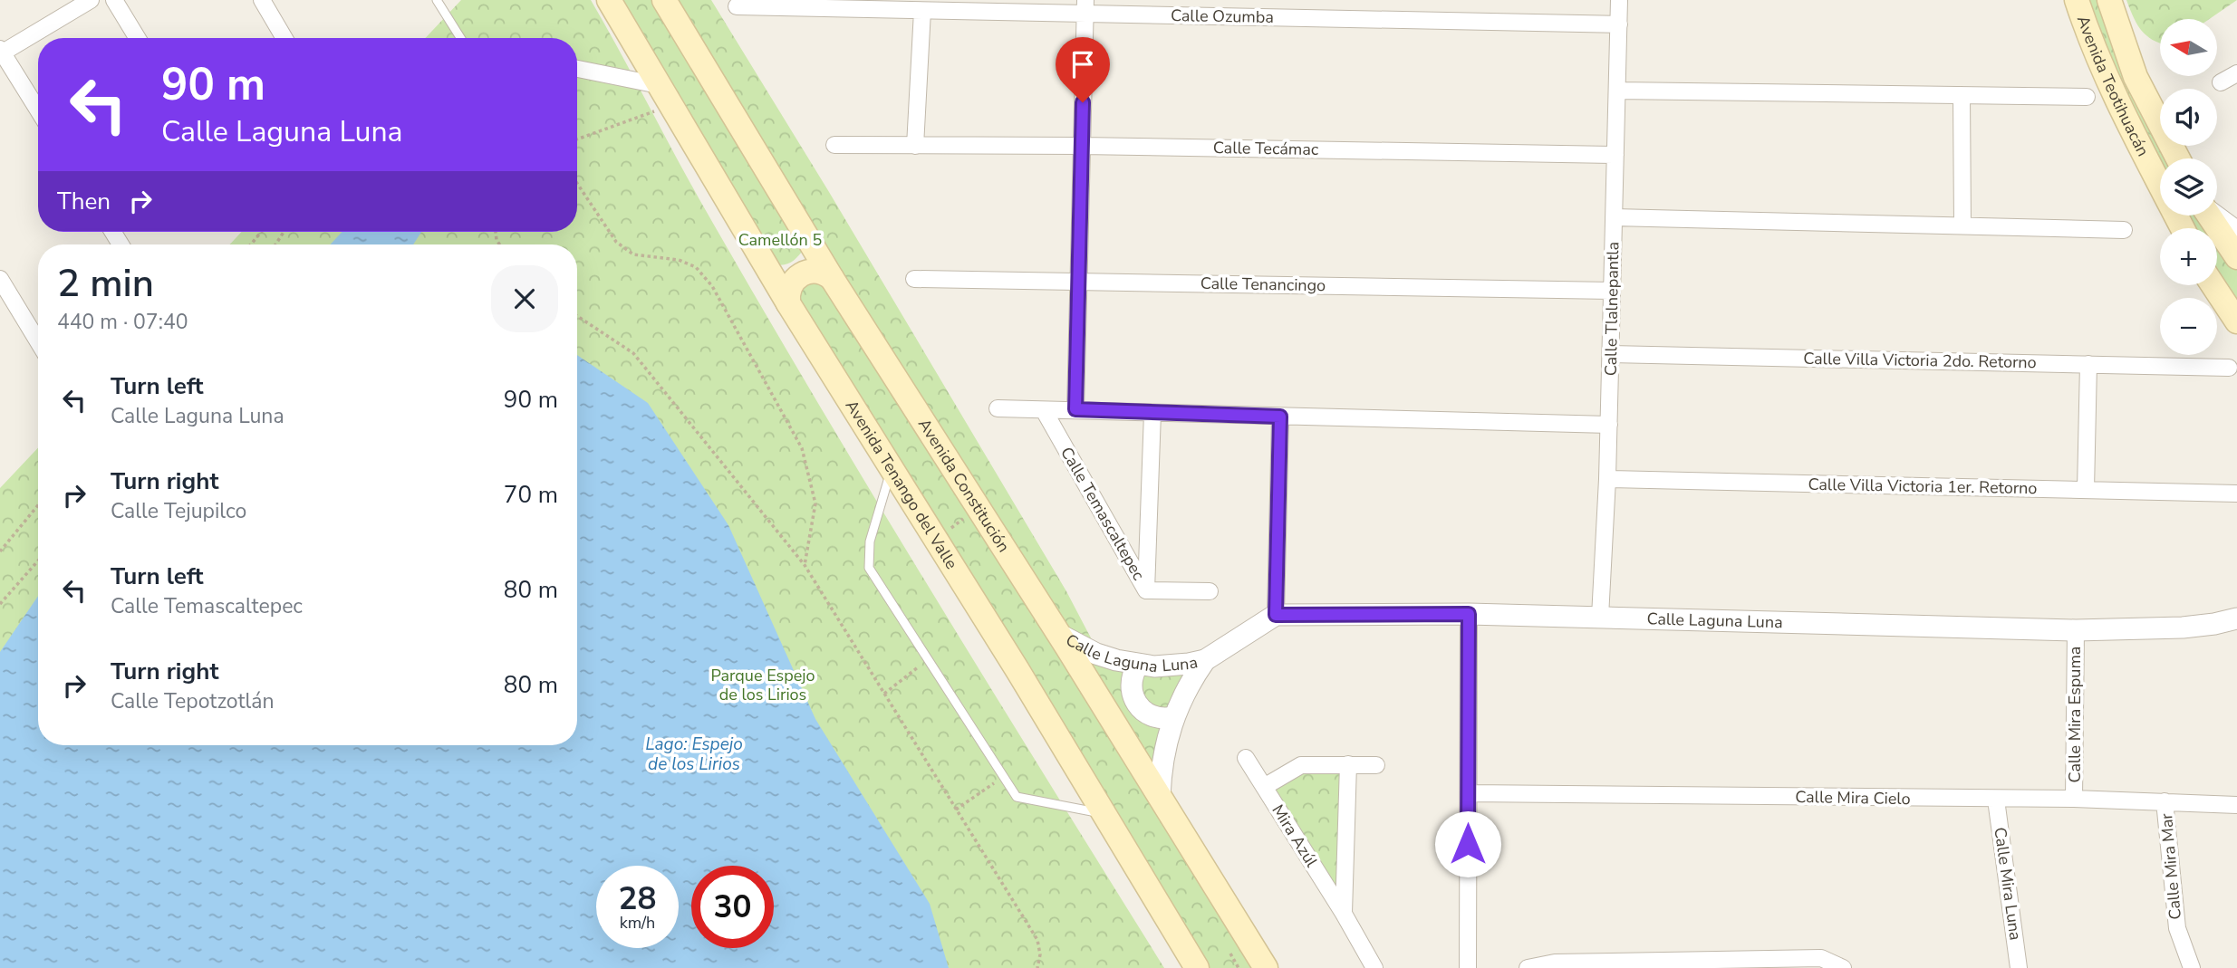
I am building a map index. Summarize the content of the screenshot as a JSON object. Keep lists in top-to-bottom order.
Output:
{
  "streets": {
    "main road": ["Avenida Teotihuacán", "Avenida Tenango del Valle", "Avenida Constitución"],
    "street": [
      "Calle Ozumba",
      "Calle Tecámac",
      "Calle Tenancingo",
      "Calle Tlalnepantla",
      "Calle Villa Victoria 2do. Retorno",
      "Calle Villa Victoria 1er. Retorno",
      "Calle Temascaltepec",
      "Calle Laguna Luna",
      "Calle Mira Espuma",
      "Calle Mira Cielo",
      "Mira Azúl",
      "Calle Mira Mar",
      "Calle Mira Luna"
    ]
  },
  "crossings": [
    ["Calle Ozumba", "Calle Tlalnepantla"],
    ["Calle Tecámac", "Calle Tlalnepantla"],
    ["Calle Tenancingo", "Calle Tlalnepantla"],
    ["Calle Tlalnepantla", "Calle Villa Victoria 2do. Retorno"],
    ["Calle Tlalnepantla", "Calle Villa Victoria 1er. Retorno"],
    ["Calle Tlalnepantla", "Calle Laguna Luna"],
    ["Avenida Constitución", "Calle Laguna Luna"],
    ["Calle Laguna Luna", "Calle Mira Espuma"],
    ["Calle Mira Espuma", "Calle Mira Cielo"],
    ["Calle Mira Cielo", "Calle Mira Mar"],
    ["Calle Mira Cielo", "Calle Mira Luna"]
  ],
  "water": ["Lago: Espejo de los Lirios"],
  "parks": ["Camellón 5", "Parque Espejo de los Lirios"],
  "north": "left",
  "page": {
    "map_buttons": ["+", "−"],
    "turn": ["90 m", "Calle Laguna Luna"],
    "then": "Then",
    "heading": ["2 min", "440 m · 07:40"],
    "list": [
      {
        "name": "Turn left",
        "note": "Calle Laguna Luna",
        "value": "90 m"
      },
      {
        "name": "Turn right",
        "note": "Calle Tejupilco",
        "value": "70 m"
      },
      {
        "name": "Turn left",
        "note": "Calle Temascaltepec",
        "value": "80 m"
      },
      {
        "name": "Turn right",
        "note": "Calle Tepotzotlán",
        "value": "80 m"
      }
    ],
    "speed": "28 km/h",
    "limit": "30"
  }
}
